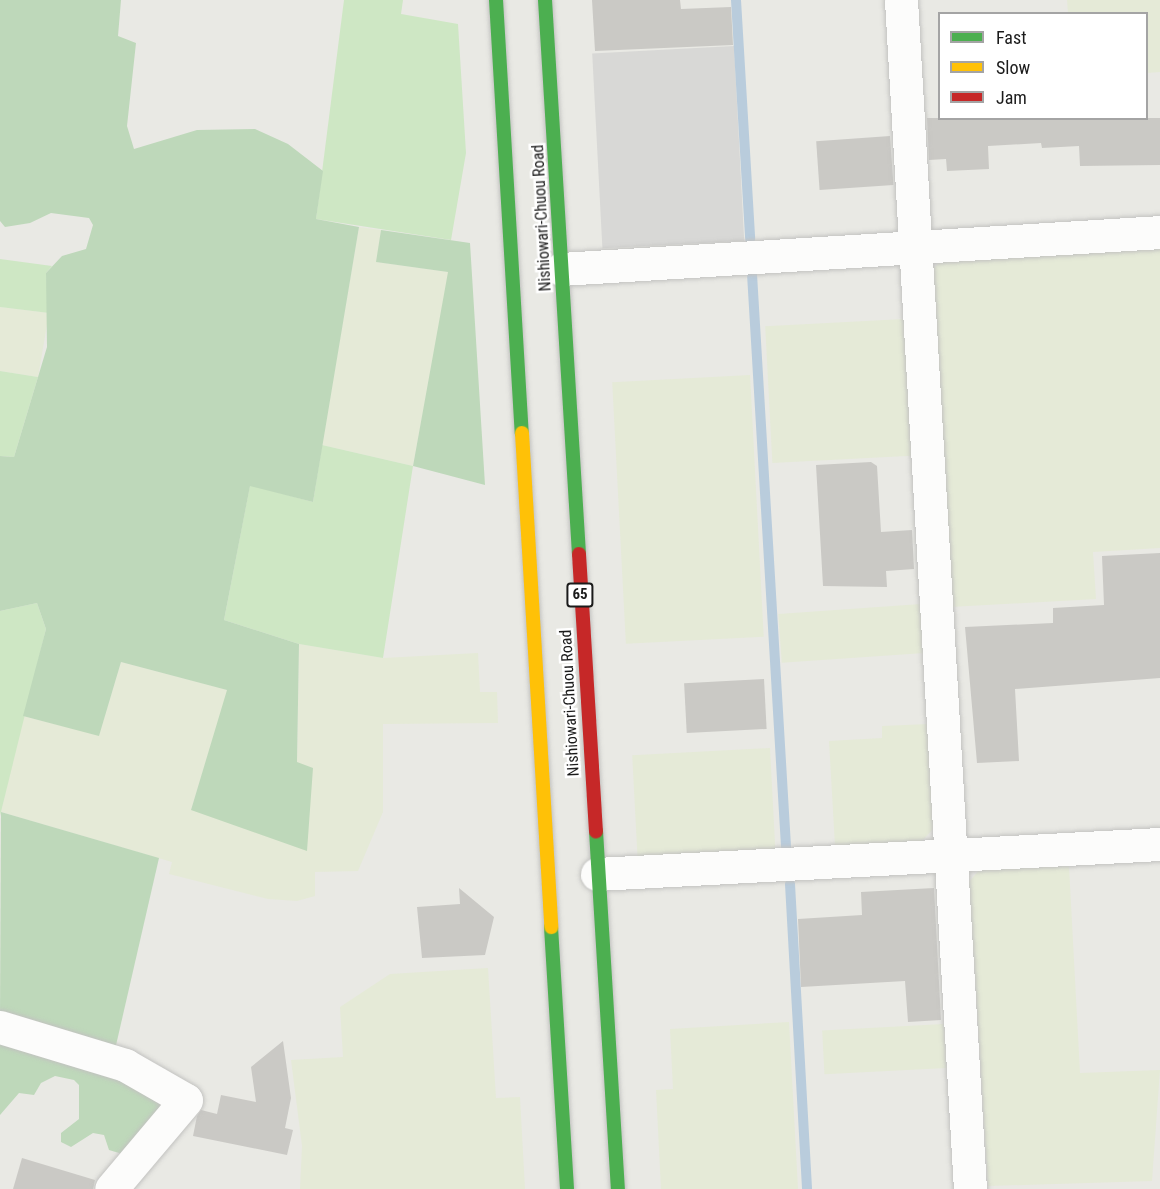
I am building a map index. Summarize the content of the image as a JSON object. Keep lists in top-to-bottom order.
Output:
{
  "streets": {
    "main road": ["Nishiowari-Chuou Road", "65"]
  },
  "legend": ["Fast", "Slow", "Jam"]
}
